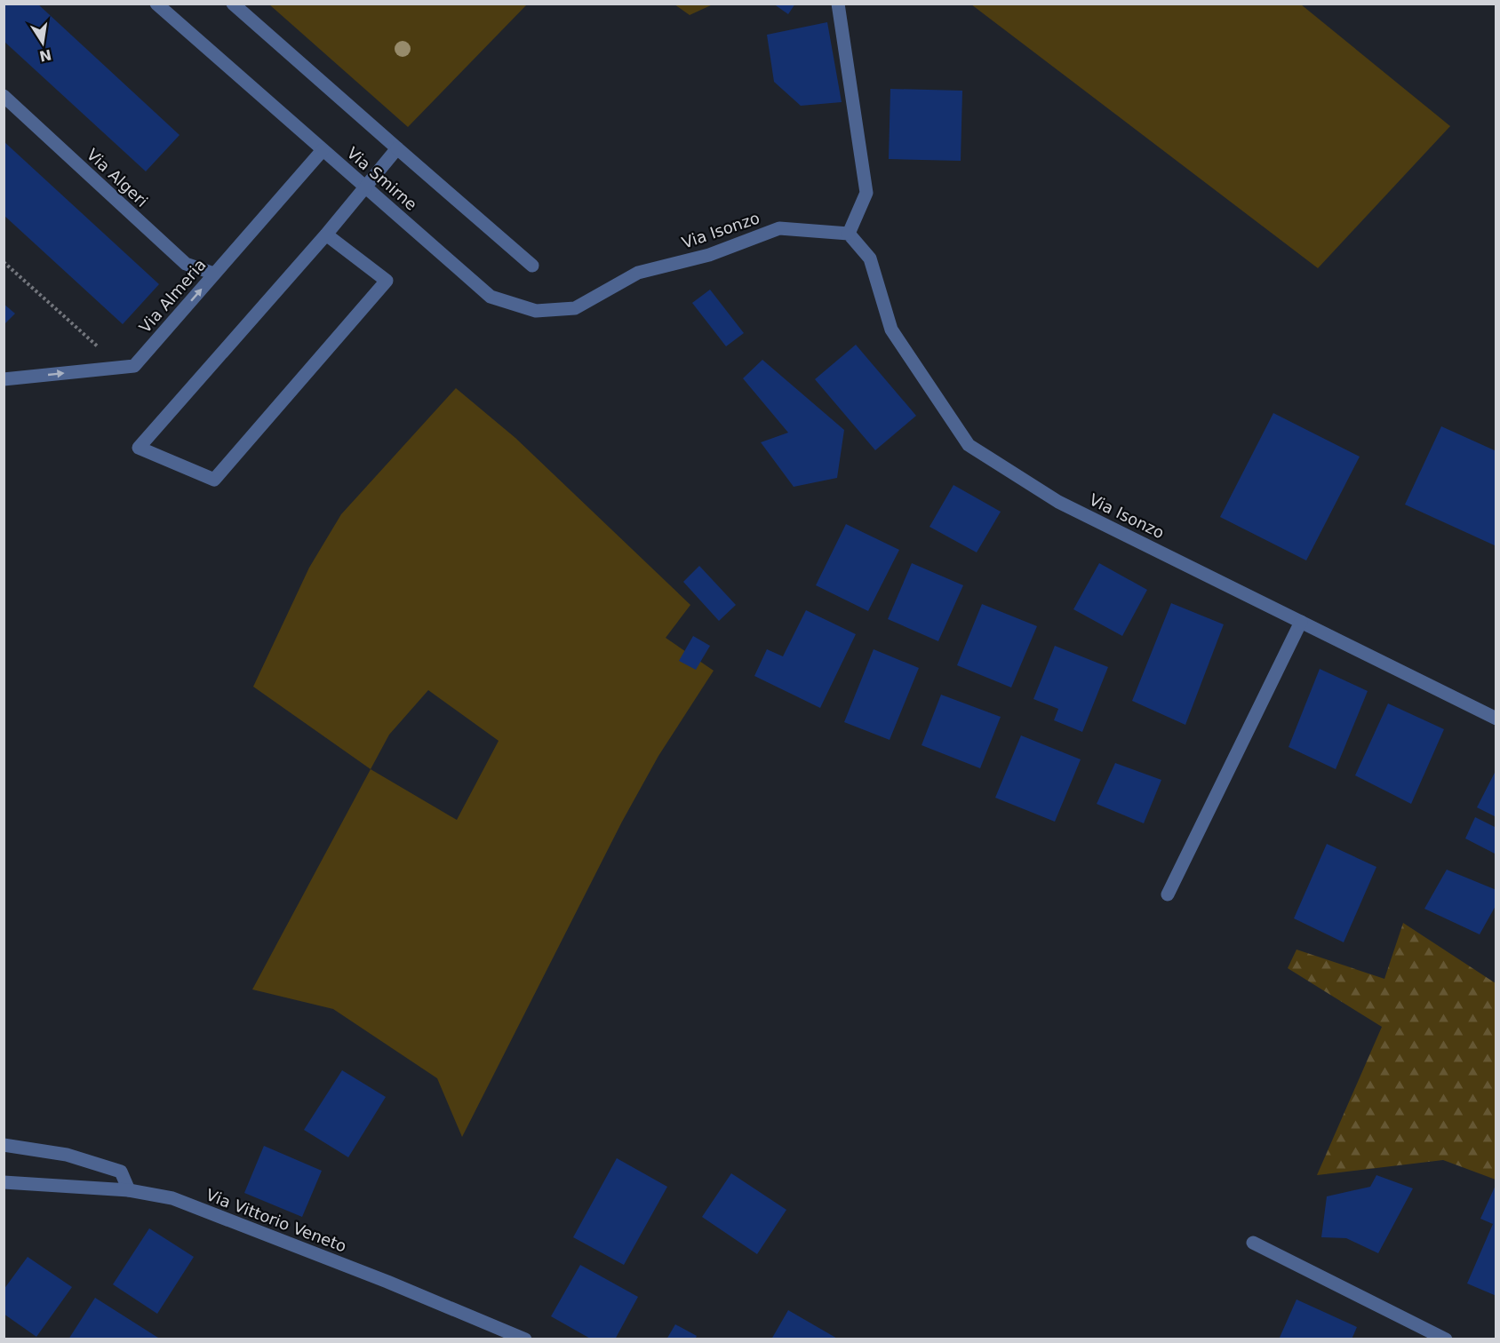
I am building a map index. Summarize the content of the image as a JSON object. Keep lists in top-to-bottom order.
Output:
{
  "streets": {
    "street": [
      "Via Algeri",
      "Via Smirne",
      "Via Isonzo",
      "Via Almeria",
      "Via Vittorio Veneto"
    ]
  },
  "crossings": [
    ["Via Algeri", "Via Almeria"],
    ["Via Smirne", "Via Isonzo"],
    ["Via Smirne", "Via Almeria"]
  ],
  "one_way": ["Via Almeria"],
  "north": "bottom"
}
